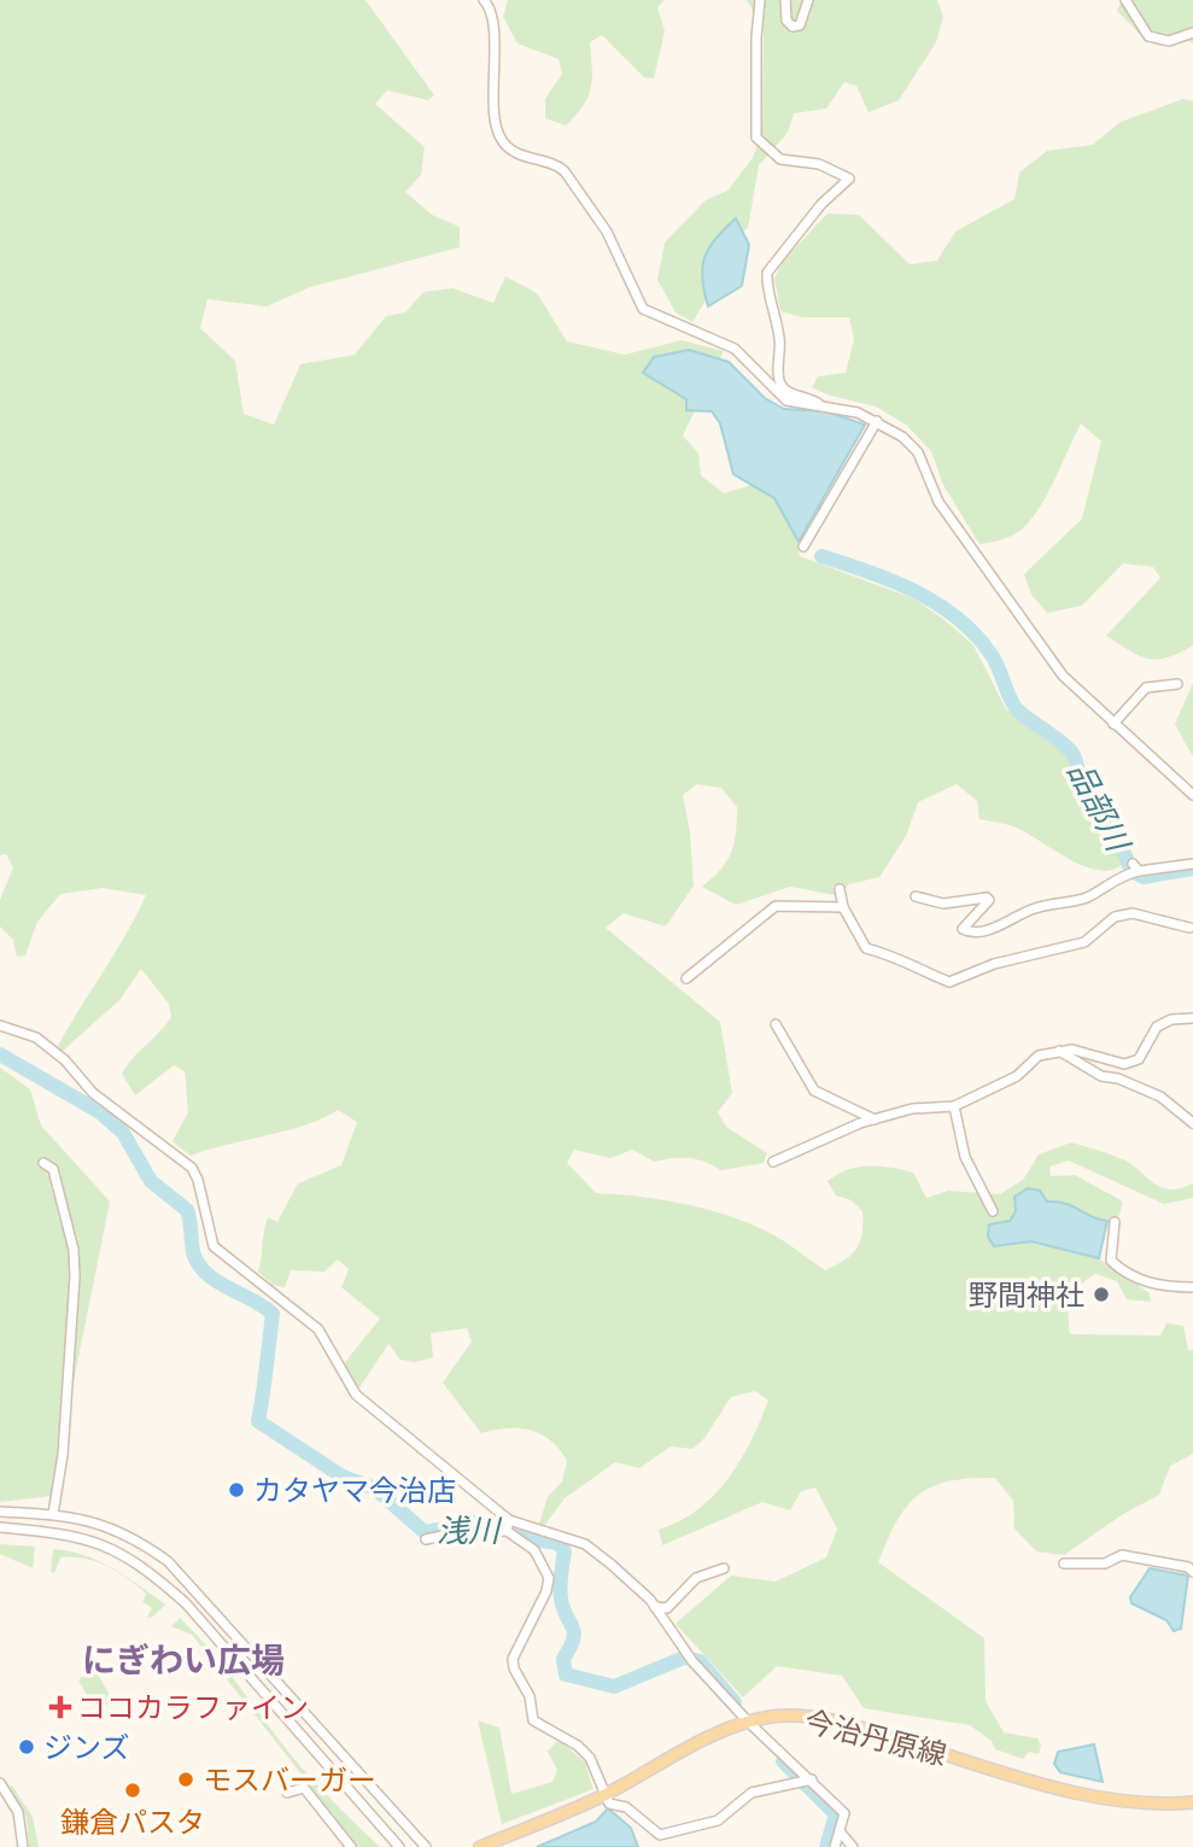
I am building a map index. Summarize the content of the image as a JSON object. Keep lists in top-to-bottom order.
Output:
{
  "streets": {
    "main road": ["今治丹原線"]
  },
  "districts": ["にぎわい広場"],
  "water": ["品部川", "浅川"],
  "places": {
    "other": [
      "野間神社",
      "カタヤマ今治店",
      "ジンズ",
      "モスバーガー",
      "鎌倉パスタ"
    ],
    "health": ["ココカラファイン"]
  }
}
